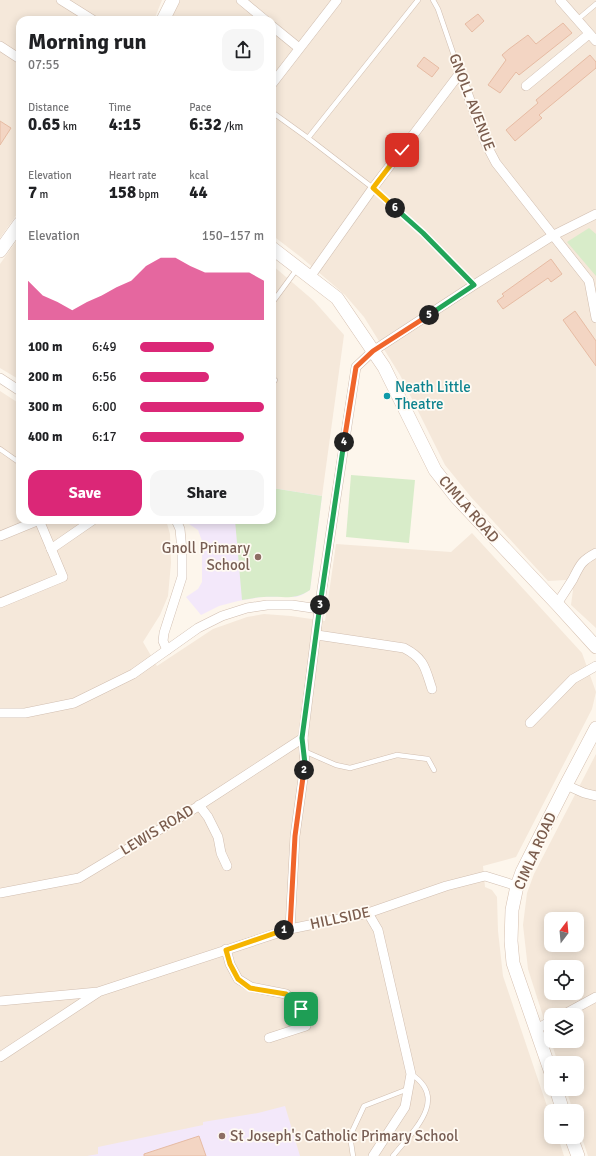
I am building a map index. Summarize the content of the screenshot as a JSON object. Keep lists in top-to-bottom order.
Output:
{
  "streets": {
    "main road": ["CIMLA ROAD"],
    "street": ["GNOLL AVENUE", "LEWIS ROAD", "HILLSIDE"]
  },
  "crossings": [
    ["CIMLA ROAD", "HILLSIDE"]
  ],
  "places": ["Neath Little Theatre", "Gnoll Primary School", "St Joseph's Catholic Primary School"],
  "north": "top",
  "page": {
    "heading": ["Morning run", "07:55"],
    "stats": [
      ["Distance", "0.65 km"],
      ["Time", "4:15"],
      ["Pace", "6:32 /km"],
      ["Elevation", "7 m"],
      ["Heart rate", "158 bpm"],
      ["kcal", "44"]
    ],
    "pins": [
      "6",
      "5",
      "4",
      "3",
      "2",
      "1"
    ],
    "chart": ["Elevation", "150–157 m"],
    "list": [
      {
        "name": "100 m",
        "note": "6:49"
      },
      {
        "name": "200 m",
        "note": "6:56"
      },
      {
        "name": "300 m",
        "note": "6:00"
      },
      {
        "name": "400 m",
        "note": "6:17"
      }
    ],
    "buttons": ["Save", "Share"],
    "map_buttons": ["+", "−"]
  }
}
